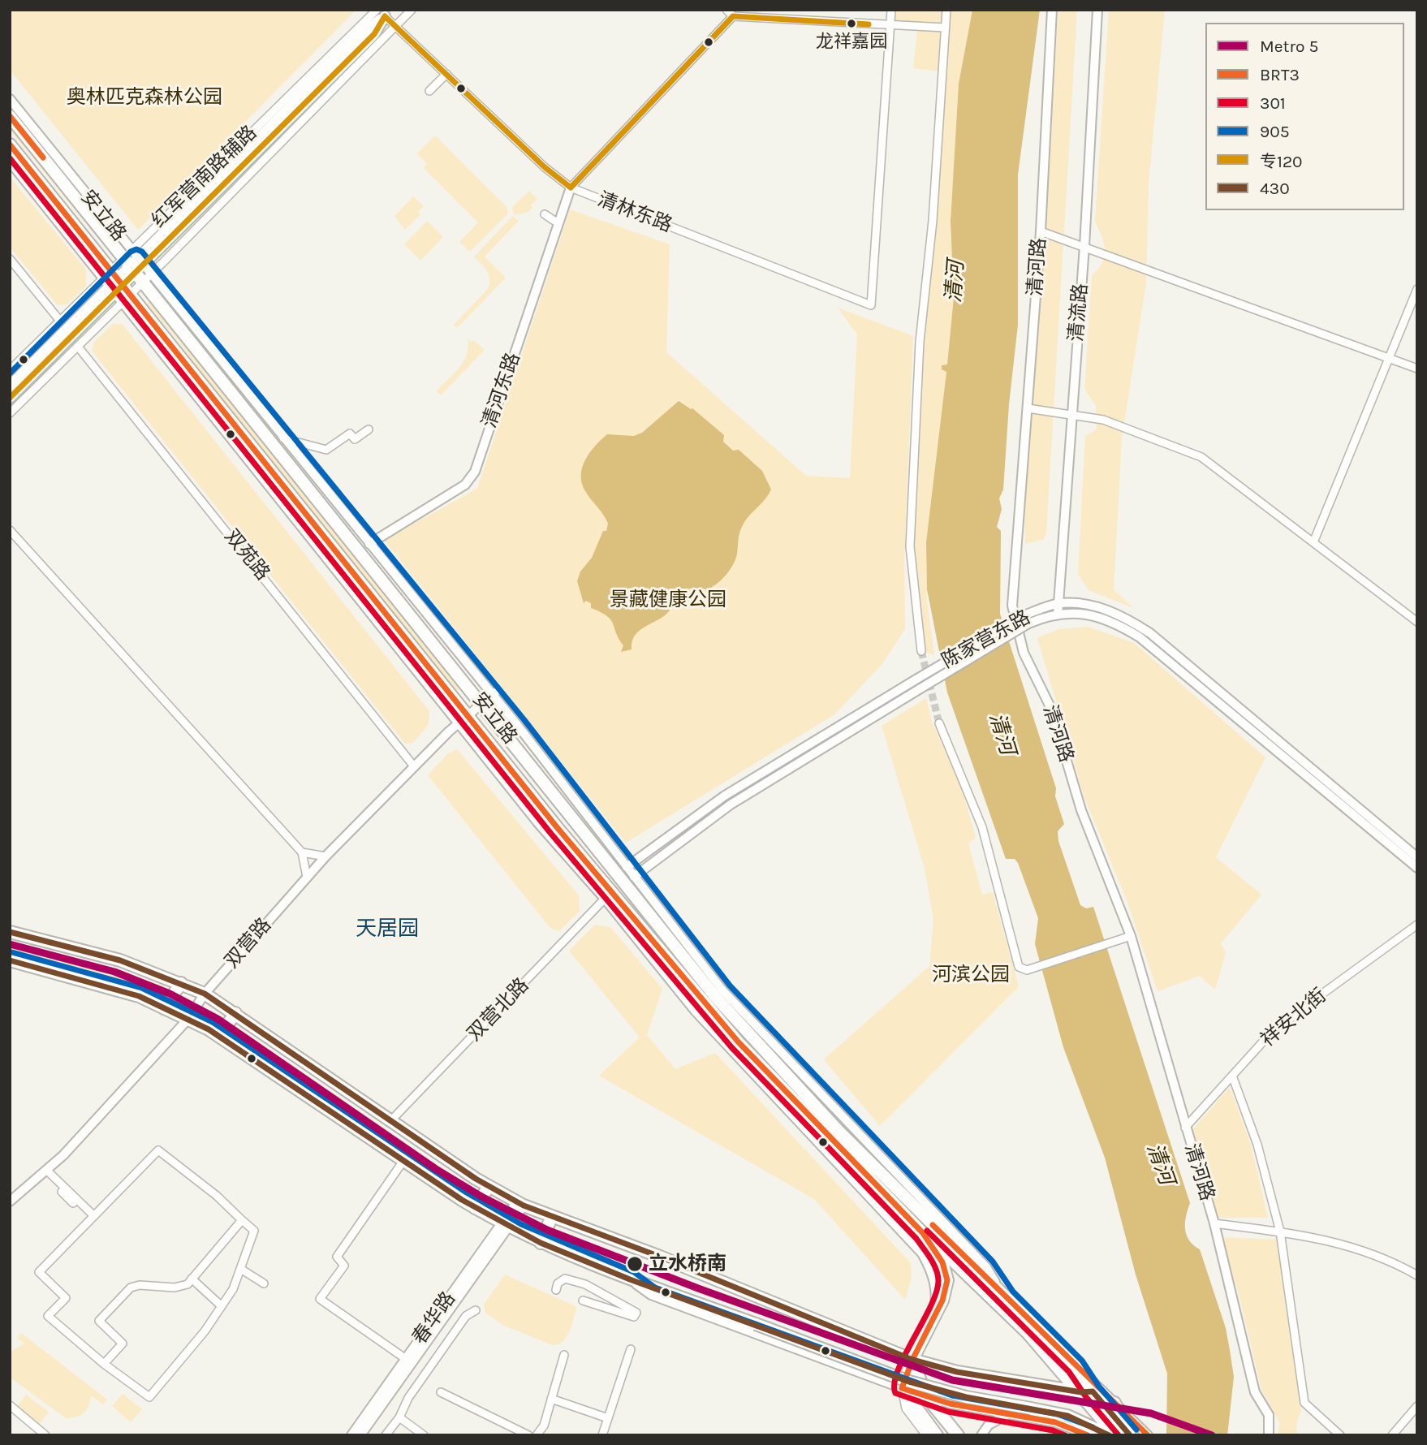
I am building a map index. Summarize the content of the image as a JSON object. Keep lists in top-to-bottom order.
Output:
{
  "streets": {
    "main road": ["安立路"],
    "street": [
      "红军营南路辅路",
      "清林东路",
      "清河路",
      "清流路",
      "清河东路",
      "双苑路",
      "陈家营东路",
      "双营路",
      "双营北路",
      "祥安北街",
      "春华路"
    ]
  },
  "crossings": [
    ["红军营南路辅路", "清林东路"],
    ["红军营南路辅路", "安立路"],
    ["红军营南路辅路", "双苑路"],
    ["清林东路", "清河东路"],
    ["安立路", "清河东路"],
    ["安立路", "陈家营东路"],
    ["安立路", "双营路"],
    ["安立路", "双营北路"],
    ["清河路", "祥安北街"],
    ["清流路", "陈家营东路"],
    ["双苑路", "双营路"]
  ],
  "districts": ["天居园"],
  "water": ["清河"],
  "parks": ["奥林匹克森林公园", "景藏健康公园", "河滨公园"],
  "places": ["龙祥嘉园", "立水桥南"],
  "lines": [
    "transit line 专120",
    "transit line BRT3",
    "transit line 301",
    "transit line 905",
    "transit line 430",
    "metro line 5"
  ],
  "legend": [
    "Metro 5",
    "BRT3",
    "301",
    "905",
    "专120",
    "430"
  ]
}
